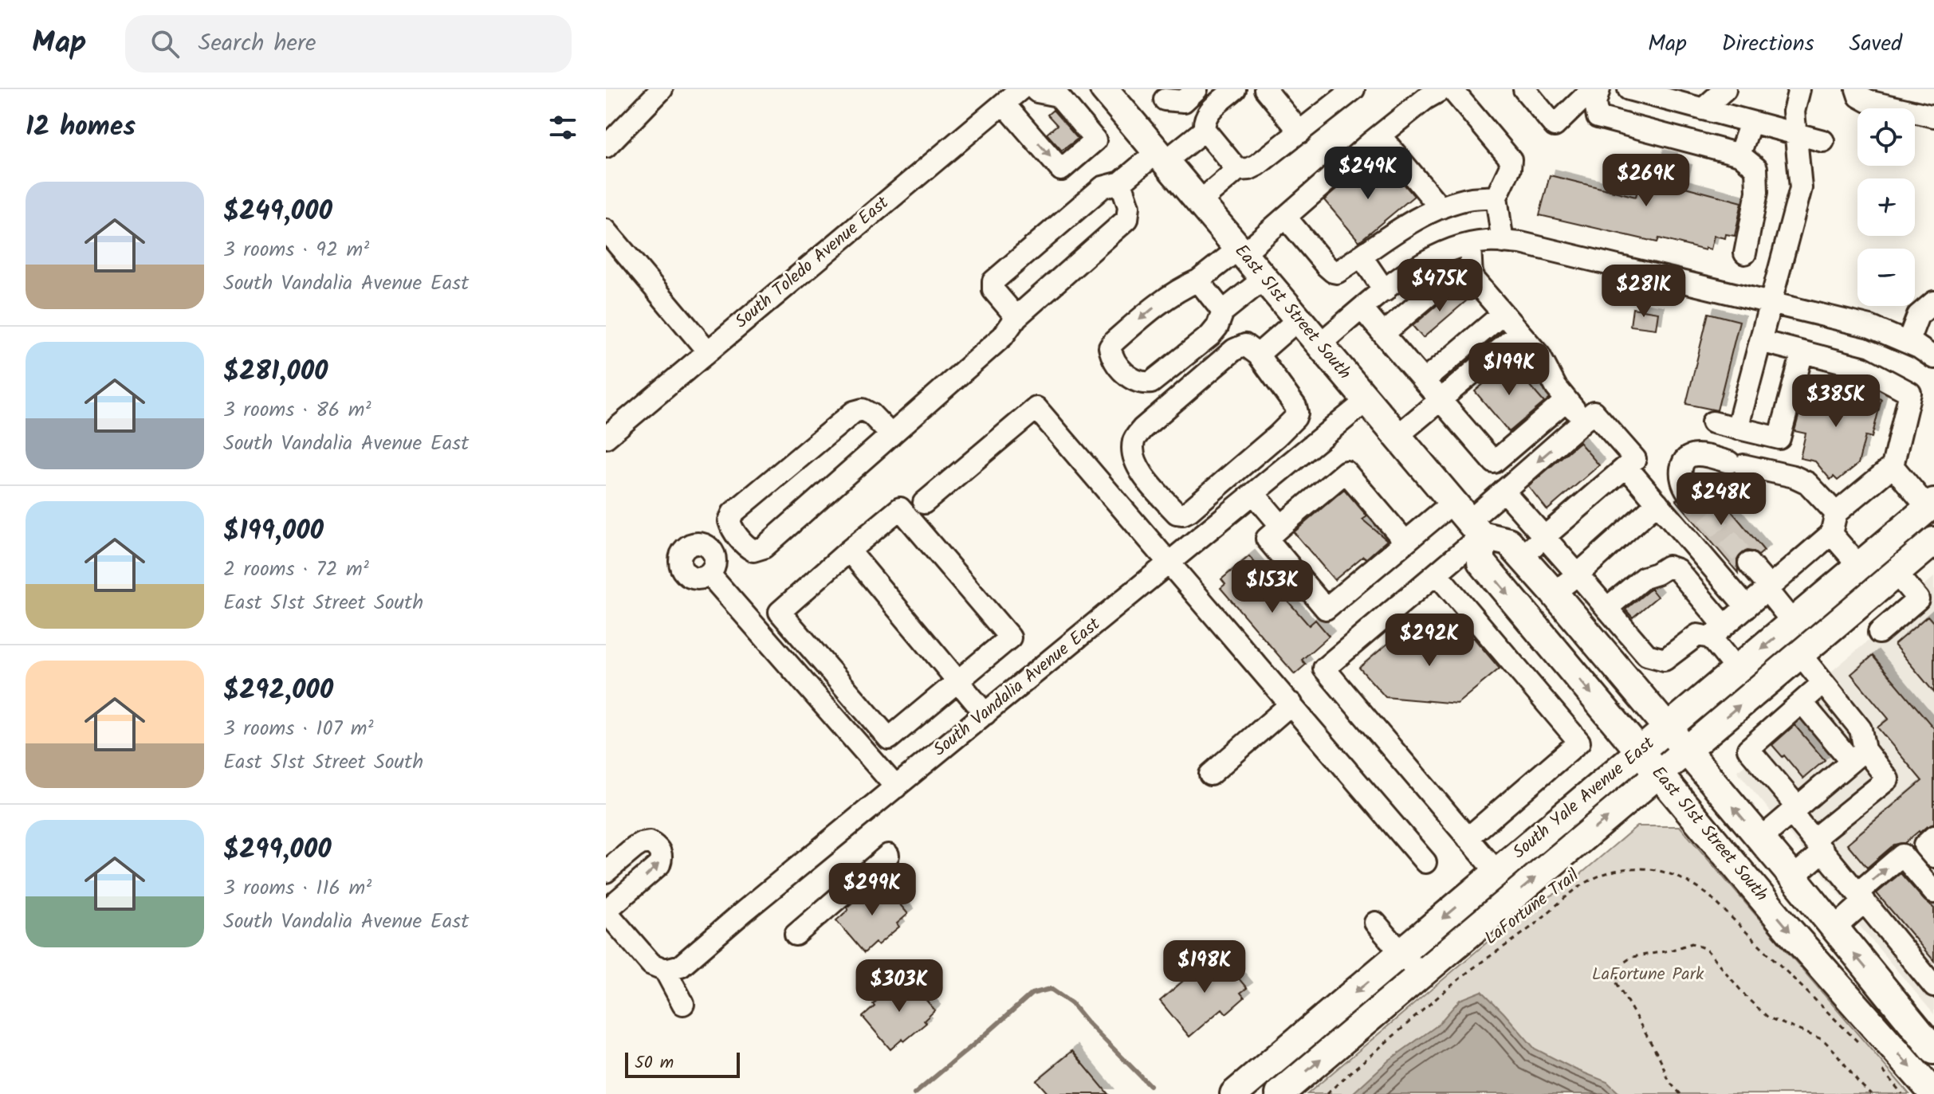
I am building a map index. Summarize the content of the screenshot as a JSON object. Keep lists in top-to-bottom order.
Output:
{
  "streets": {
    "main road": ["East 51st Street South", "South Yale Avenue East"],
    "street": ["South Toledo Avenue East", "South Vandalia Avenue East"],
    "path": ["LaFortune Trail"]
  },
  "crossings": [
    ["East 51st Street South", "South Vandalia Avenue East"],
    ["East 51st Street South", "South Yale Avenue East"]
  ],
  "parks": ["LaFortune Park"],
  "scale_bar": "50 m",
  "page": {
    "header": "Map",
    "search": "Search here",
    "nav": ["Map", "Directions", "Saved"],
    "heading": "12 homes",
    "map_buttons": ["+", "−"],
    "price": [
      "$249K",
      "$269K",
      "$475K",
      "$281K",
      "$199K",
      "$385K",
      "$248K",
      "$153K",
      "$292K",
      "$299K",
      "$198K",
      "$303K"
    ],
    "list": [
      {
        "name": "$249,000",
        "note": "3 rooms · 92 m² · South Vandalia Avenue East"
      },
      {
        "name": "$281,000",
        "note": "3 rooms · 86 m² · South Vandalia Avenue East"
      },
      {
        "name": "$199,000",
        "note": "2 rooms · 72 m² · East 51st Street South"
      },
      {
        "name": "$292,000",
        "note": "3 rooms · 107 m² · East 51st Street South"
      },
      {
        "name": "$299,000",
        "note": "3 rooms · 116 m² · South Vandalia Avenue East"
      }
    ],
    "scale": "50 m"
  }
}
